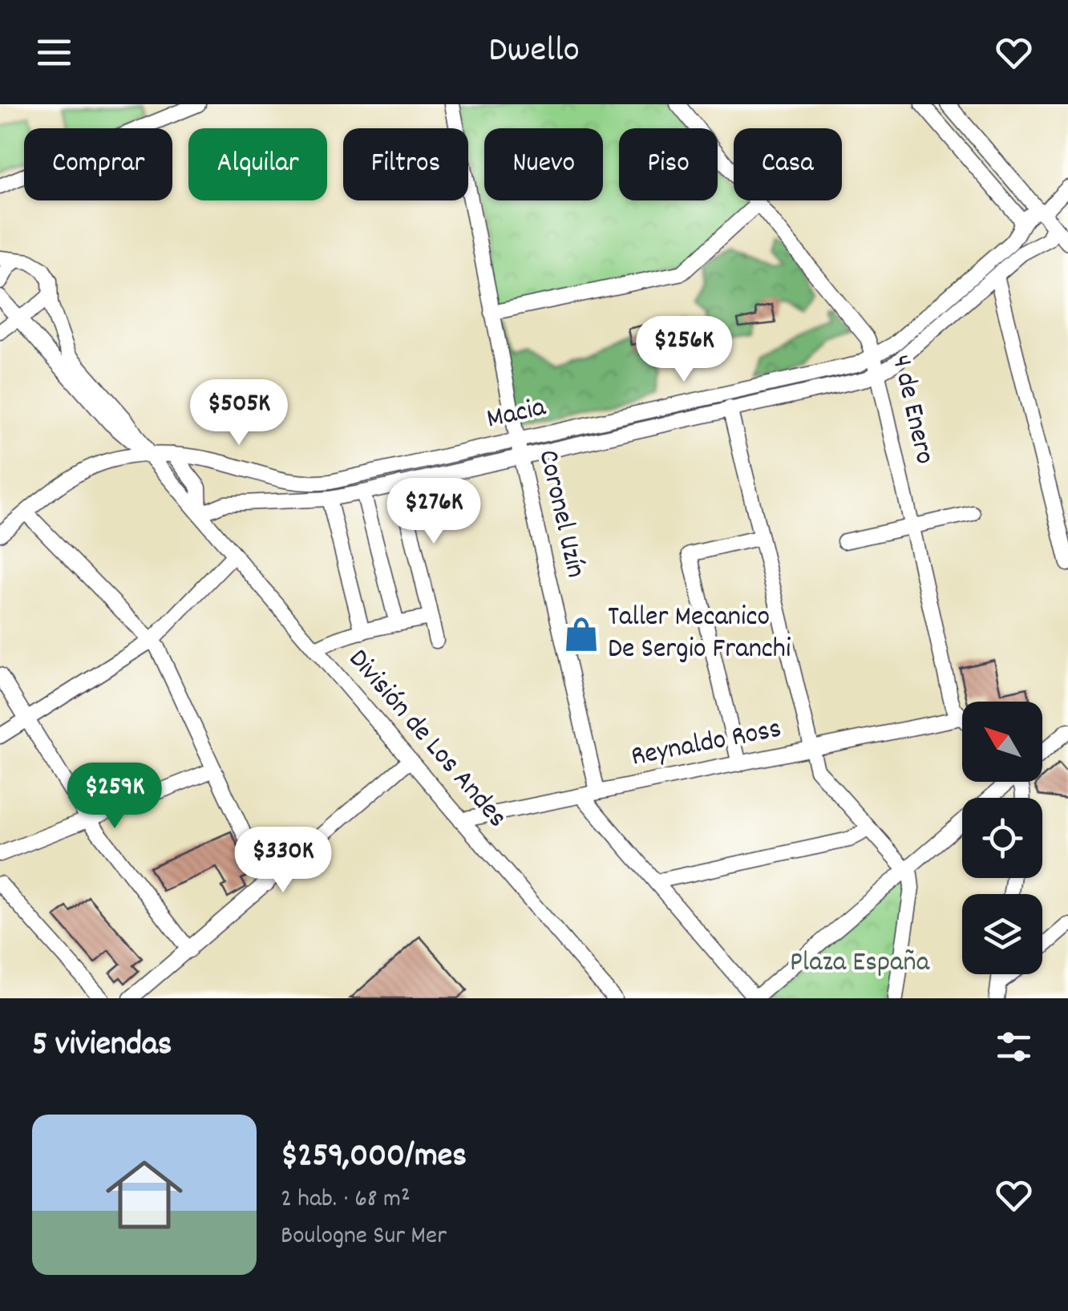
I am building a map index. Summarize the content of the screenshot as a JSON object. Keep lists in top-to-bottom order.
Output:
{
  "streets": {
    "street": [
      "4 de Enero",
      "Macia",
      "Coronel Uzín",
      "División de Los Andes",
      "Reynaldo Ross"
    ]
  },
  "crossings": [
    ["4 de Enero", "Macia"],
    ["4 de Enero", "Reynaldo Ross"],
    ["Macia", "Coronel Uzín"],
    ["Macia", "División de Los Andes"],
    ["Coronel Uzín", "Reynaldo Ross"],
    ["División de Los Andes", "Reynaldo Ross"]
  ],
  "parks": ["Plaza España"],
  "places": {
    "shop": ["Taller Mecanico De Sergio Franchi"]
  },
  "north": "top left",
  "page": {
    "header": "Dwello",
    "chip": [
      "Comprar",
      "Alquilar",
      "Filtros",
      "Nuevo",
      "Piso",
      "Casa"
    ],
    "price": [
      "$256K",
      "$505K",
      "$276K",
      "$259K",
      "$330K"
    ],
    "heading": "5 viviendas",
    "list": [
      {
        "name": "$259,000/mes",
        "note": "2 hab. · 68 m² · Boulogne Sur Mer"
      }
    ]
  }
}
